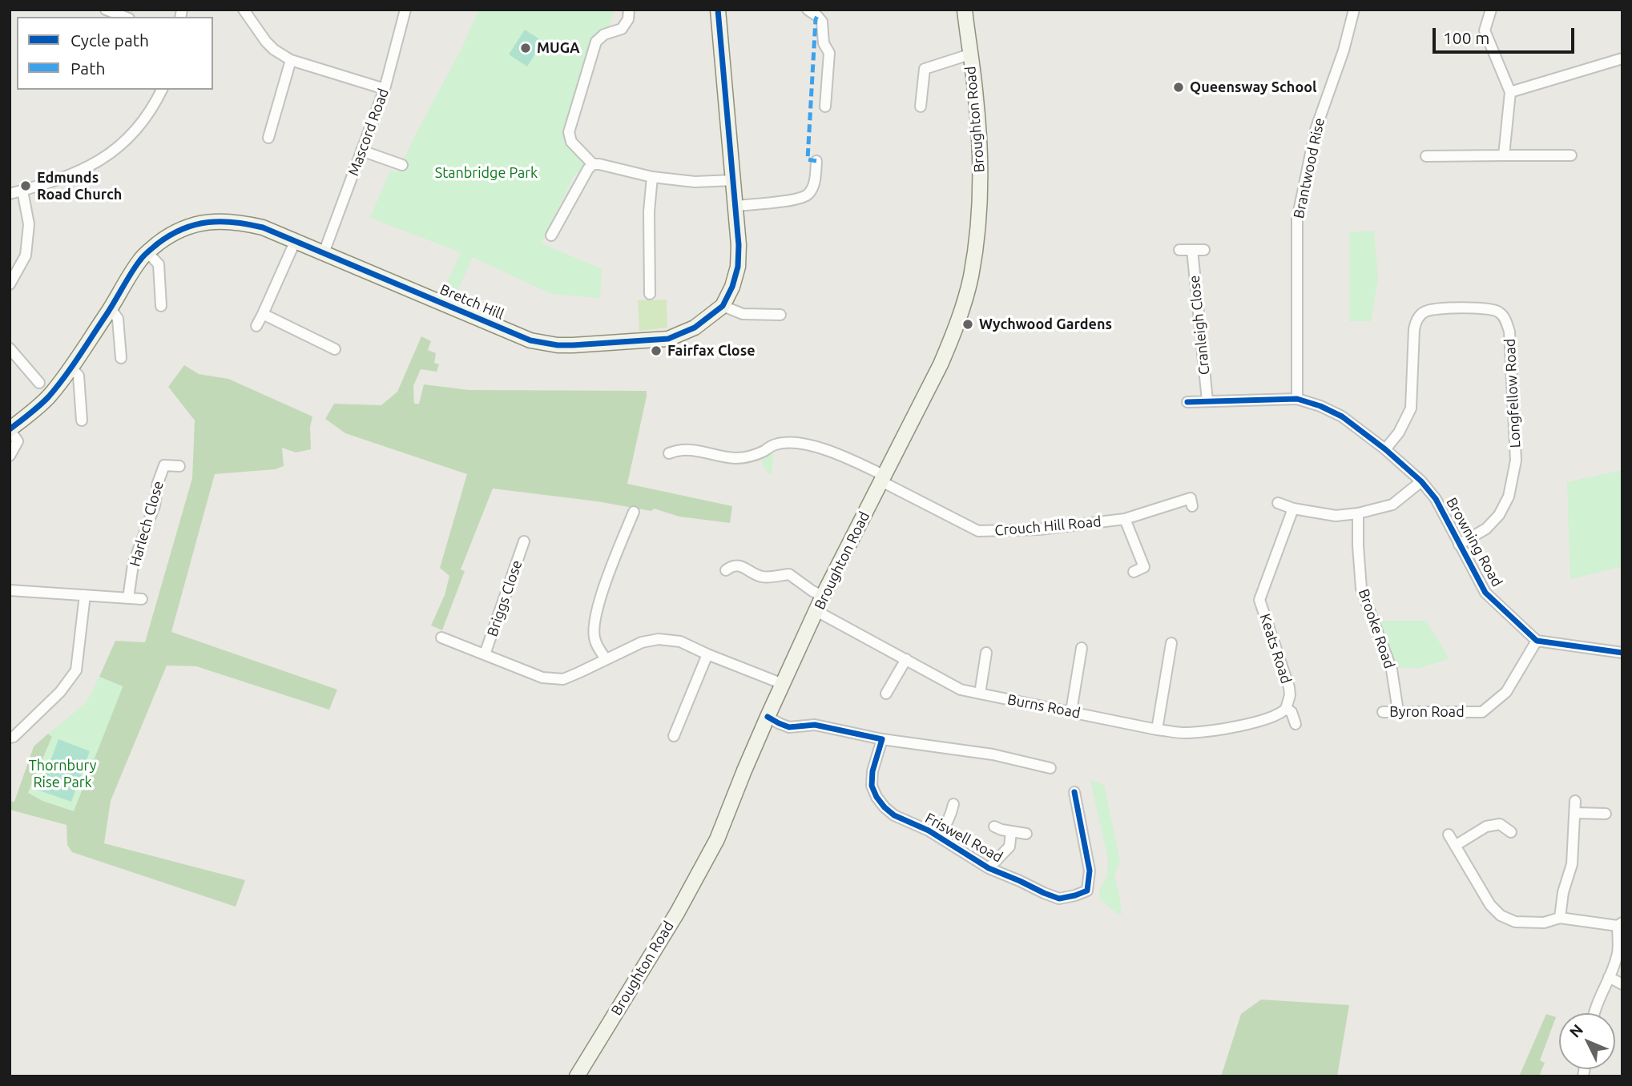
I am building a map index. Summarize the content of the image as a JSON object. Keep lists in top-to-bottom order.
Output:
{
  "streets": {
    "main road": ["Broughton Road", "Bretch Hill"],
    "street": [
      "Mascord Road",
      "Brantwood Rise",
      "Cranleigh Close",
      "Longfellow Road",
      "Harlech Close",
      "Crouch Hill Road",
      "Browning Road",
      "Briggs Close",
      "Brooke Road",
      "Keats Road",
      "Burns Road",
      "Byron Road",
      "Friswell Road"
    ]
  },
  "crossings": [
    ["Broughton Road", "Crouch Hill Road"],
    ["Broughton Road", "Burns Road"],
    ["Mascord Road", "Bretch Hill"],
    ["Brantwood Rise", "Browning Road"],
    ["Cranleigh Close", "Browning Road"],
    ["Longfellow Road", "Browning Road"],
    ["Browning Road", "Byron Road"],
    ["Brooke Road", "Byron Road"],
    ["Keats Road", "Burns Road"]
  ],
  "parks": ["Stanbridge Park", "Thornbury Rise Park"],
  "places": [
    "MUGA",
    "Queensway School",
    "Edmunds Road Church",
    "Wychwood Gardens",
    "Fairfax Close"
  ],
  "legend": ["Cycle path", "Path"],
  "scale_bar": "100 m",
  "north": "top left"
}
